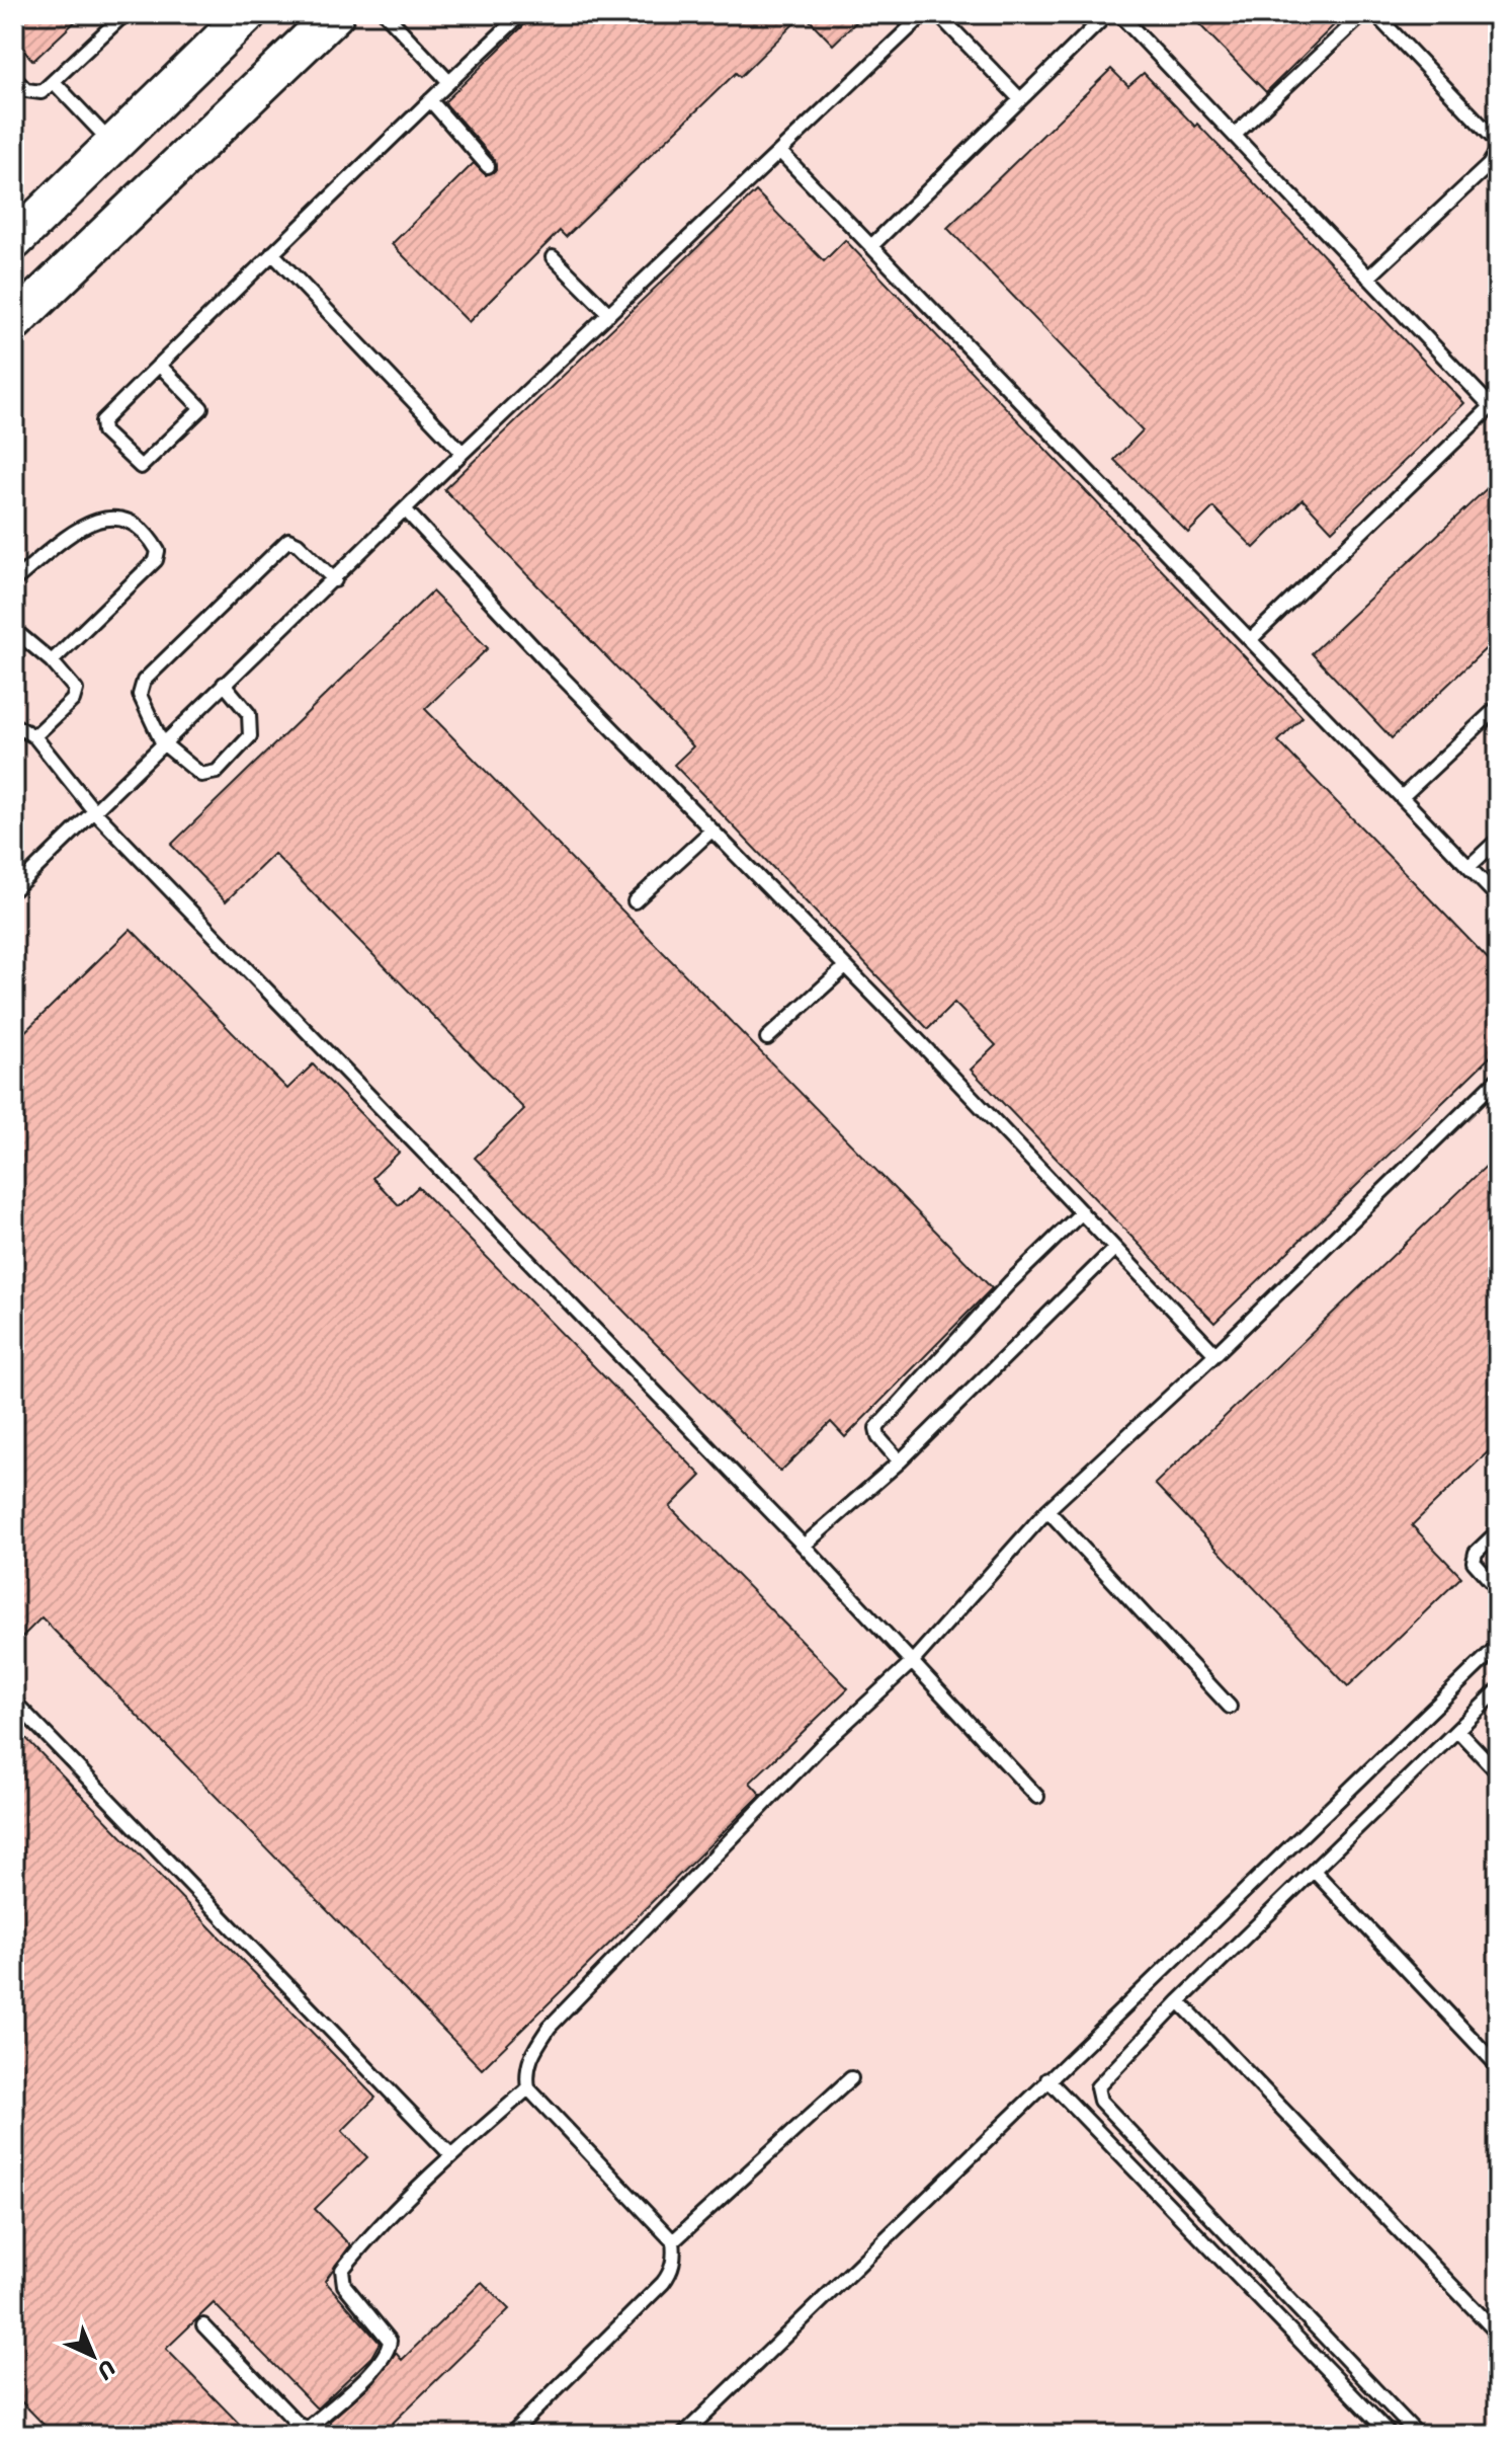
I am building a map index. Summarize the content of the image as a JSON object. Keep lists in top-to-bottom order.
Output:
{
  "north": "bottom right"
}
